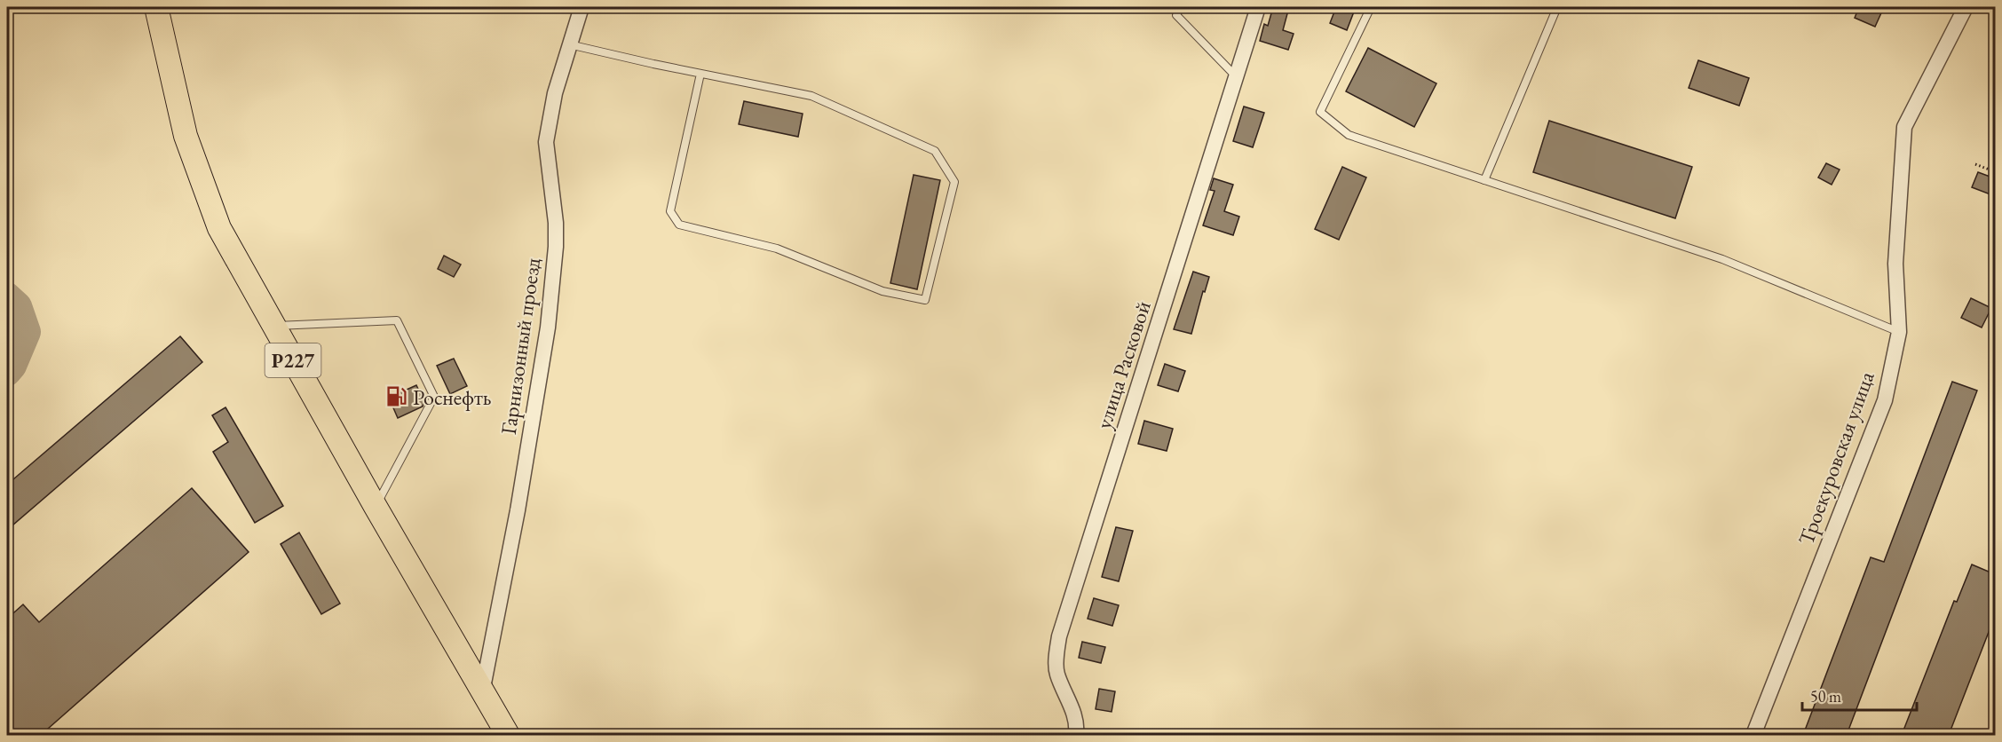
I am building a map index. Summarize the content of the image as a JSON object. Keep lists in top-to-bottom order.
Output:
{
  "streets": {
    "main road": ["Р227"],
    "street": ["Гарнизонный проезд", "улица Расковой", "Троекуровская улица"]
  },
  "crossings": [
    ["Гарнизонный проезд", "Р227"]
  ],
  "places": {
    "fuel station": ["Роснефть"]
  },
  "scale_bar": "50 m"
}
